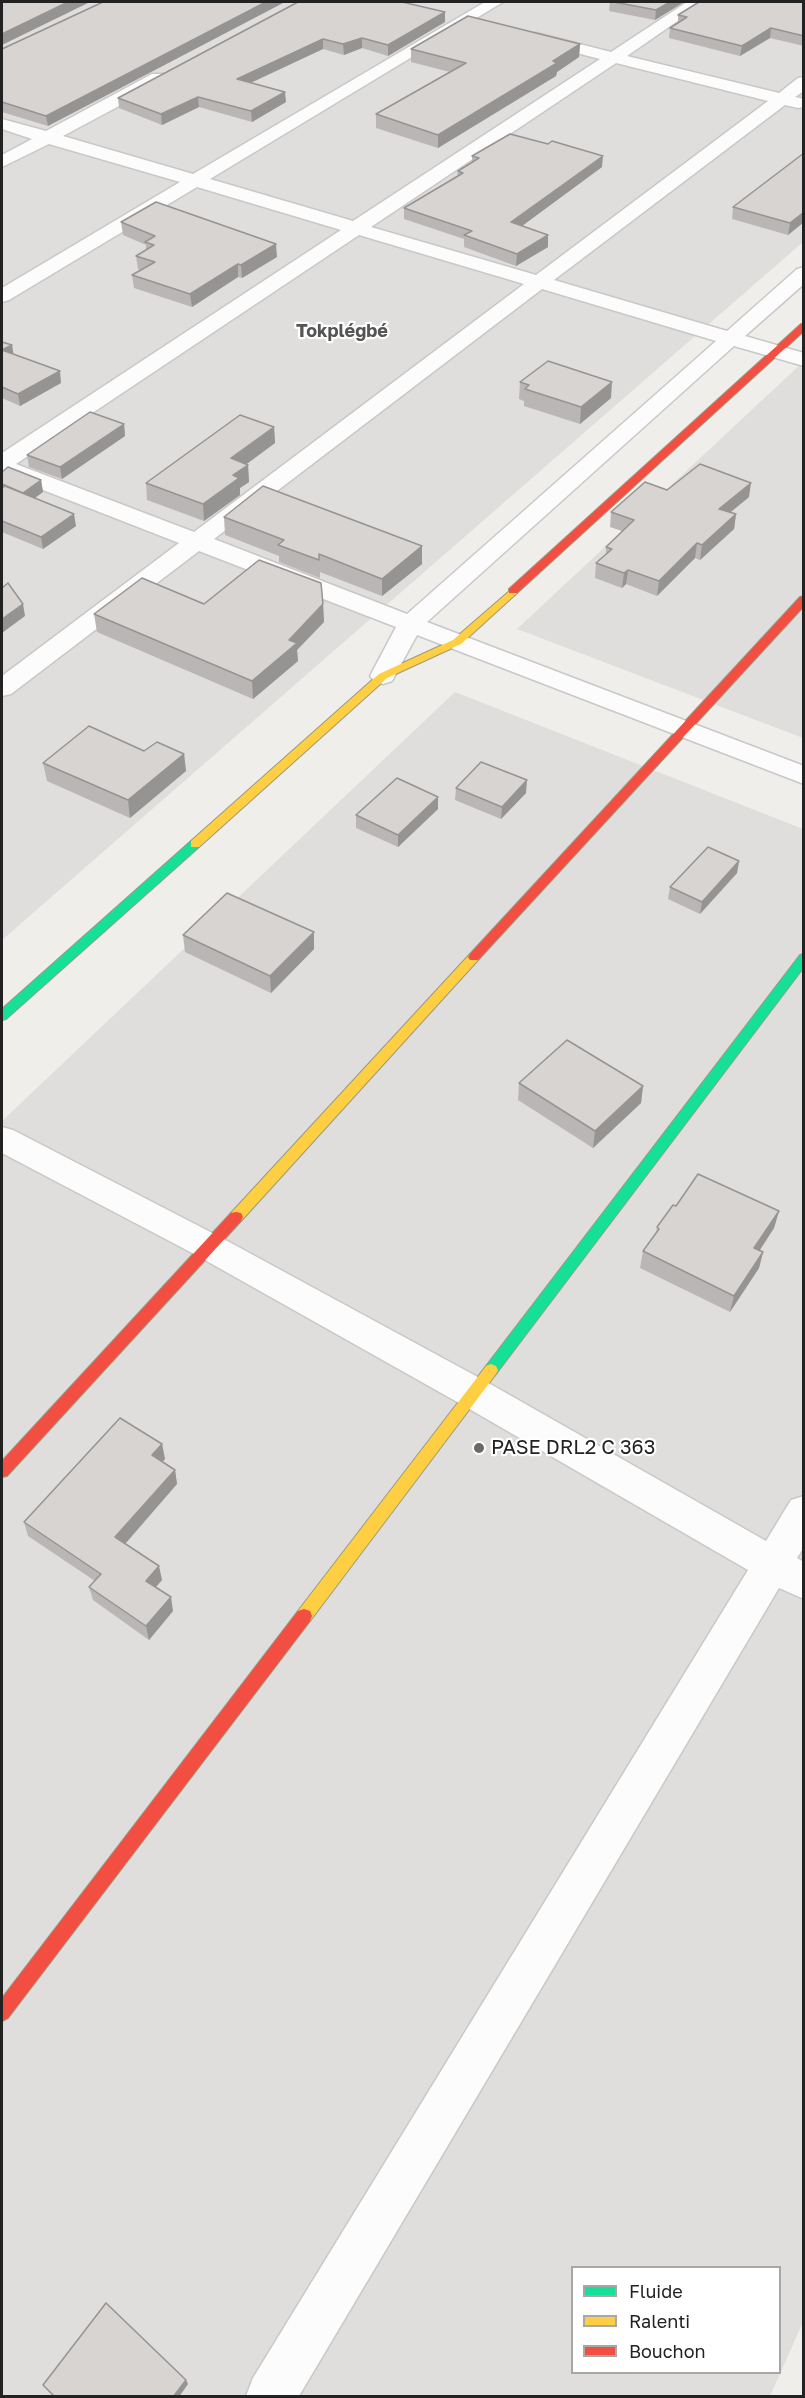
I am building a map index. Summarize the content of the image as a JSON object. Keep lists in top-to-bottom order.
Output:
{
  "districts": ["Tokplégbé"],
  "places": ["PASE DRL2 C 363"],
  "legend": ["Fluide", "Ralenti", "Bouchon"]
}
